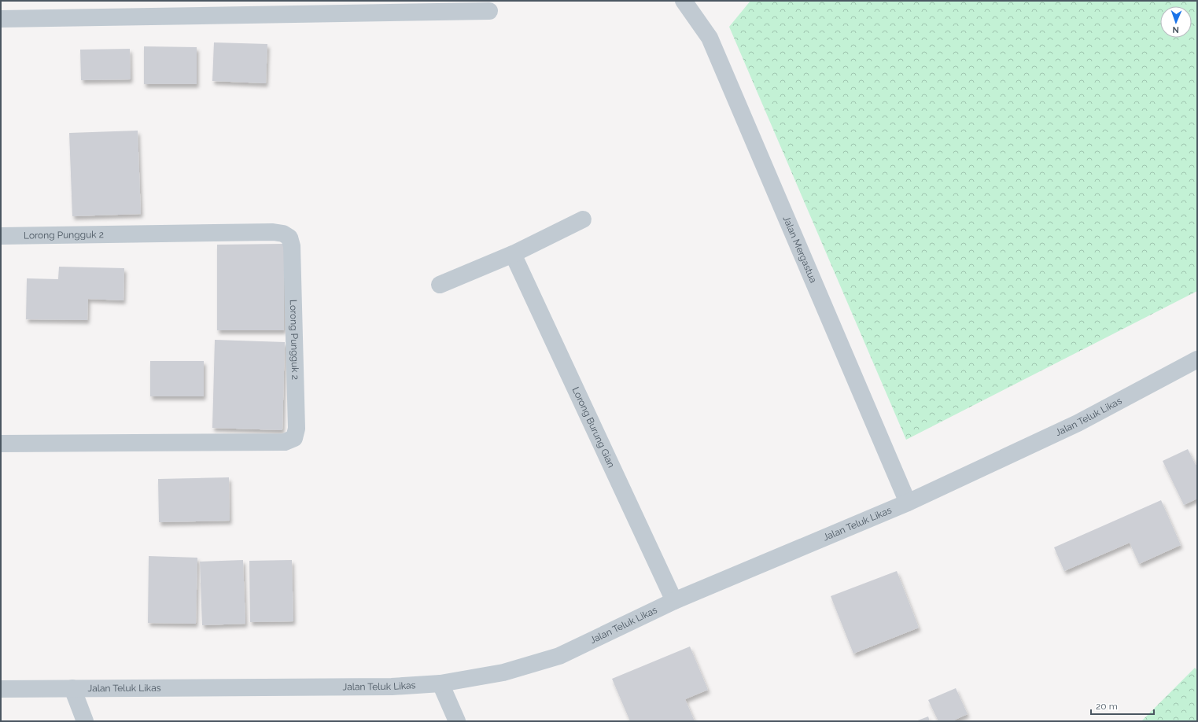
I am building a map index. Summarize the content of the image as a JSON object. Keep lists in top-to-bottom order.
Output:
{
  "streets": {
    "street": [
      "Lorong Pungguk 2",
      "Jalan Mergastua",
      "Jalan Teluk Likas",
      "Lorong Burung Gian"
    ]
  },
  "crossings": [
    ["Jalan Mergastua", "Jalan Teluk Likas"],
    ["Jalan Teluk Likas", "Lorong Burung Gian"]
  ],
  "scale_bar": "20 m",
  "north": "bottom"
}
